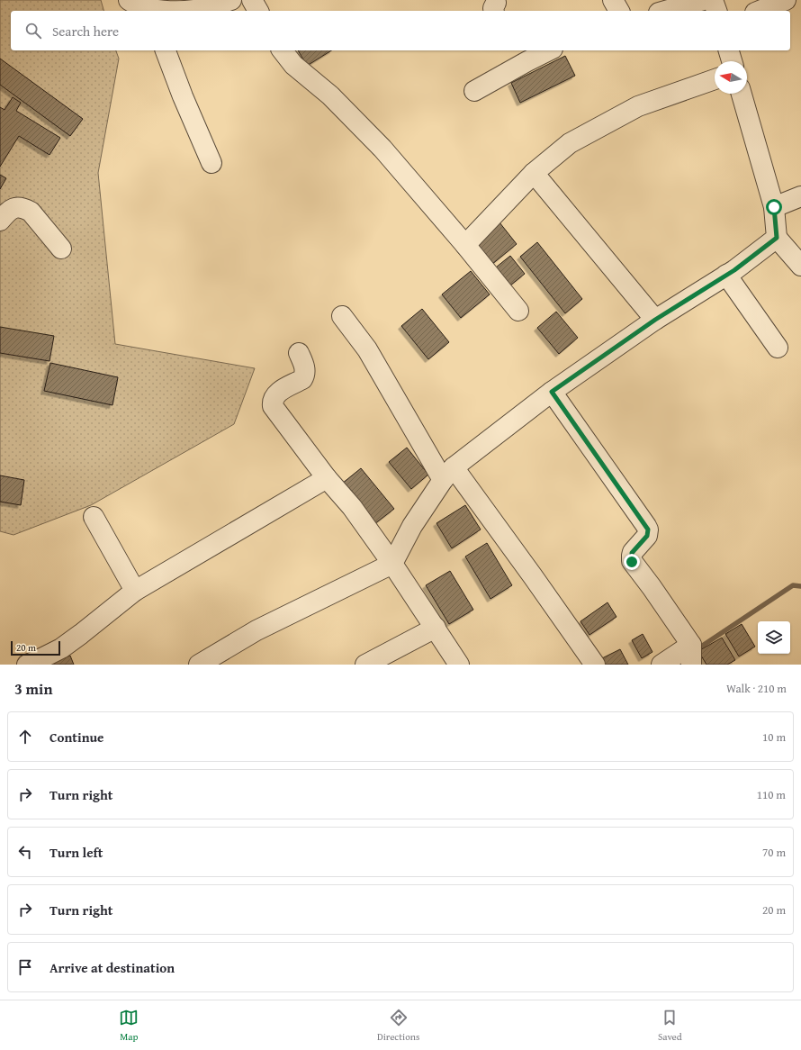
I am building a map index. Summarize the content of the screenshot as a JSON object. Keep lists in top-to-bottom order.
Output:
{
  "scale_bar": "20 m",
  "north": "left",
  "page": {
    "search": "Search here",
    "scale": "20 m",
    "heading": ["3 min", "Walk · 210 m"],
    "list": [
      ["Continue", "10 m"],
      ["Turn right", "110 m"],
      ["Turn left", "70 m"],
      ["Turn right", "20 m"],
      "Arrive at destination"
    ],
    "nav": ["Map", "Directions", "Saved"]
  }
}
